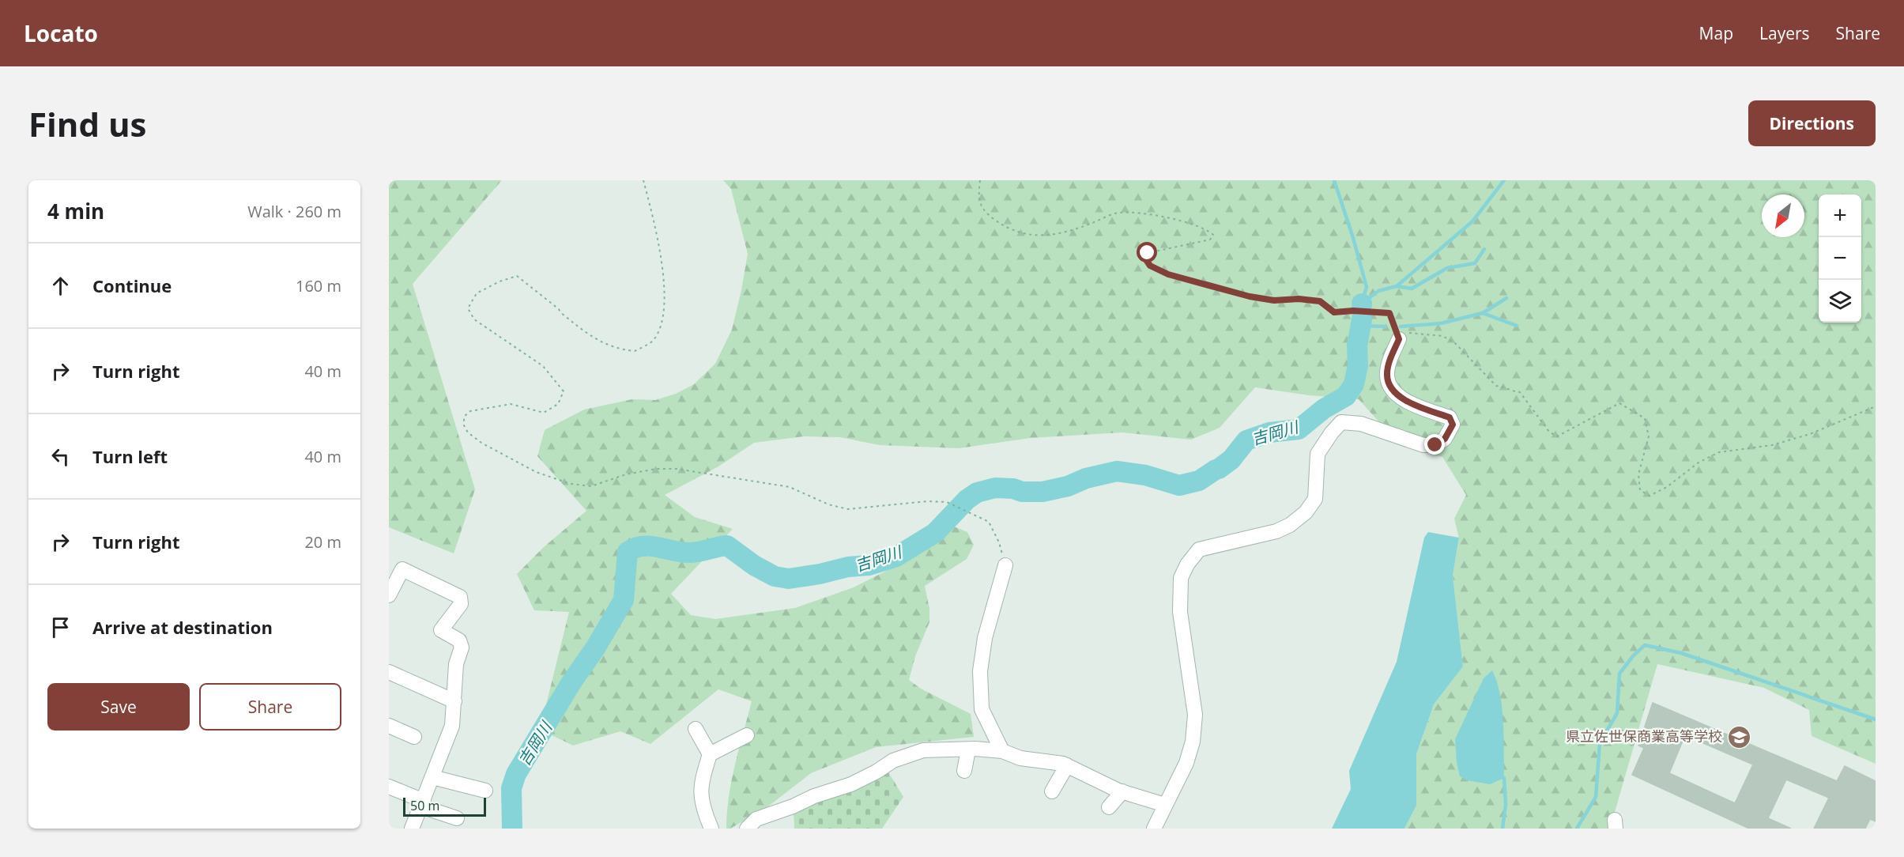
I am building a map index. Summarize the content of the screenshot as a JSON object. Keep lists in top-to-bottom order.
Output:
{
  "water": ["吉岡川"],
  "places": {
    "school or university": ["県立佐世保商業高等学校"]
  },
  "scale_bar": "50 m",
  "north": "bottom left",
  "page": {
    "header": "Locato",
    "nav": ["Map", "Layers", "Share"],
    "buttons": [
      "Directions",
      ["Save", "Share"]
    ],
    "title": "Find us",
    "heading": ["4 min", "Walk · 260 m"],
    "map_buttons": ["+", "−"],
    "list": [
      ["Continue", "160 m"],
      ["Turn right", "40 m"],
      ["Turn left", "40 m"],
      ["Turn right", "20 m"],
      "Arrive at destination"
    ],
    "scale": "50 m"
  }
}
